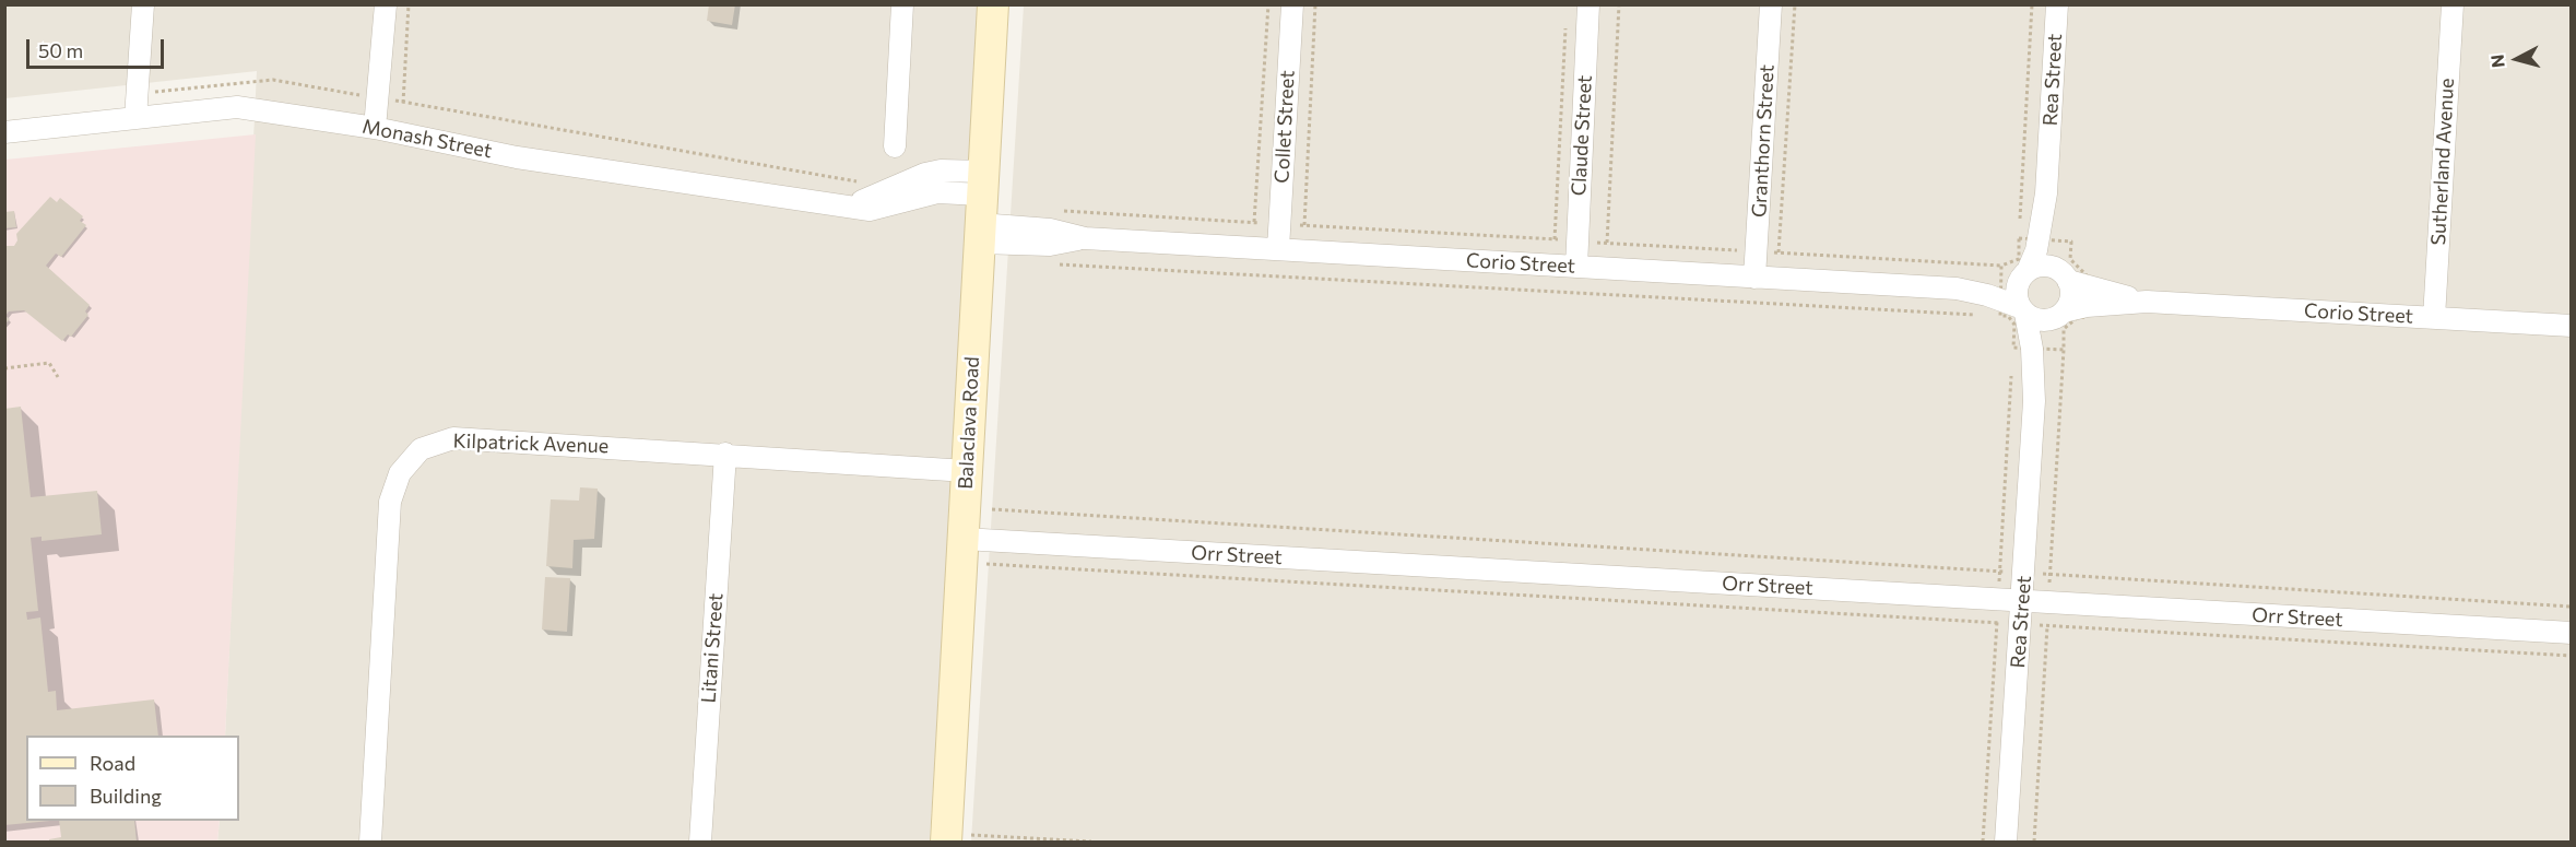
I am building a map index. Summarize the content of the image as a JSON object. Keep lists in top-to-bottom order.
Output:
{
  "streets": {
    "main road": ["Balaclava Road"],
    "street": [
      "Rea Street",
      "Collet Street",
      "Claude Street",
      "Monash Street",
      "Granthorn Street",
      "Sutherland Avenue",
      "Corio Street",
      "Kilpatrick Avenue",
      "Orr Street",
      "Litani Street"
    ]
  },
  "crossings": [
    ["Rea Street", "Corio Street"],
    ["Rea Street", "Orr Street"],
    ["Collet Street", "Corio Street"],
    ["Claude Street", "Corio Street"],
    ["Monash Street", "Corio Street"],
    ["Monash Street", "Balaclava Road"],
    ["Granthorn Street", "Corio Street"],
    ["Sutherland Avenue", "Corio Street"],
    ["Corio Street", "Balaclava Road"],
    ["Balaclava Road", "Kilpatrick Avenue"],
    ["Balaclava Road", "Orr Street"],
    ["Kilpatrick Avenue", "Litani Street"]
  ],
  "legend": ["Road", "Building"],
  "scale_bar": "50 m",
  "north": "left"
}
